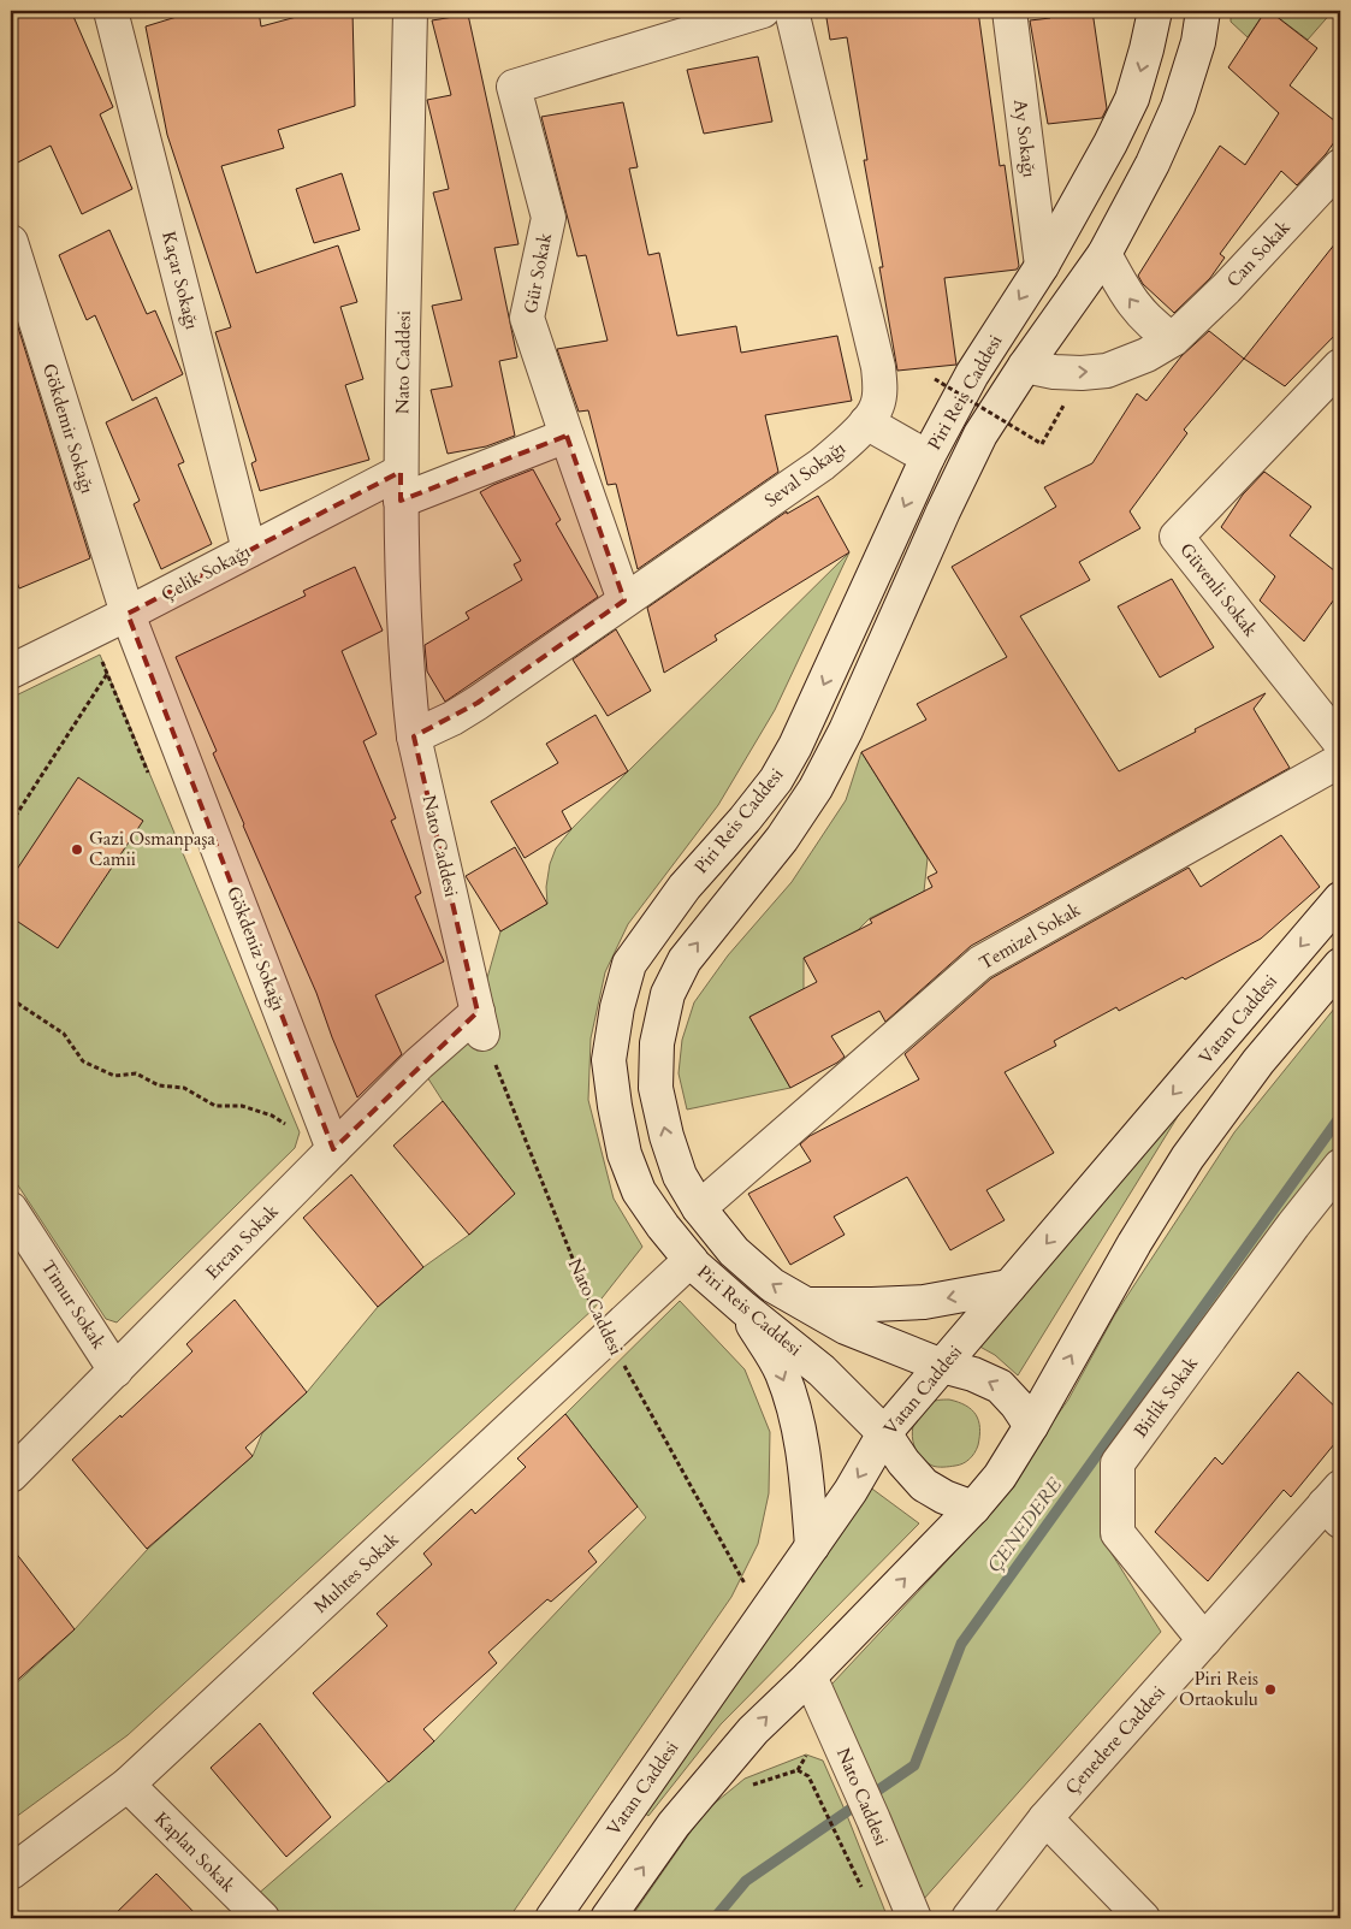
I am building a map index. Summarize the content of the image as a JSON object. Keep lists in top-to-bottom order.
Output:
{
  "streets": {
    "street": [
      "Ay Sokağı",
      "Can Sokak",
      "Gür Sokak",
      "Kaçar Sokağı",
      "Nato Caddesi",
      "Piri Reis Caddesi",
      "Gökdemir Sokağı",
      "Seval Sokağı",
      "Çelik Sokağı",
      "Güvenli Sokak",
      "Temizel Sokak",
      "Gökdeniz Sokağı",
      "Vatan Caddesi",
      "Ercan Sokak",
      "Timur Sokak",
      "Birlik Sokak",
      "Muhtes Sokak",
      "Çenedere Caddesi",
      "Kaplan Sokak"
    ]
  },
  "crossings": [
    ["Ay Sokağı", "Piri Reis Caddesi"],
    ["Can Sokak", "Piri Reis Caddesi"],
    ["Gür Sokak", "Seval Sokağı"],
    ["Gür Sokak", "Çelik Sokağı"],
    ["Kaçar Sokağı", "Çelik Sokağı"],
    ["Nato Caddesi", "Seval Sokağı"],
    ["Nato Caddesi", "Çelik Sokağı"],
    ["Nato Caddesi", "Vatan Caddesi"],
    ["Nato Caddesi", "Ercan Sokak"],
    ["Nato Caddesi", "Muhtes Sokak"],
    ["Piri Reis Caddesi", "Temizel Sokak"],
    ["Piri Reis Caddesi", "Vatan Caddesi"],
    ["Piri Reis Caddesi", "Muhtes Sokak"],
    ["Gökdemir Sokağı", "Çelik Sokağı"],
    ["Gökdemir Sokağı", "Gökdeniz Sokağı"],
    ["Çelik Sokağı", "Gökdeniz Sokağı"],
    ["Gökdeniz Sokağı", "Ercan Sokak"],
    ["Ercan Sokak", "Timur Sokak"],
    ["Birlik Sokak", "Çenedere Caddesi"],
    ["Muhtes Sokak", "Kaplan Sokak"]
  ],
  "one_way": ["Can Sokak"],
  "water": ["ÇENEDERE"],
  "places": ["Gazi Osmanpaşa Camii", "Piri Reis Ortaokulu"]
}
